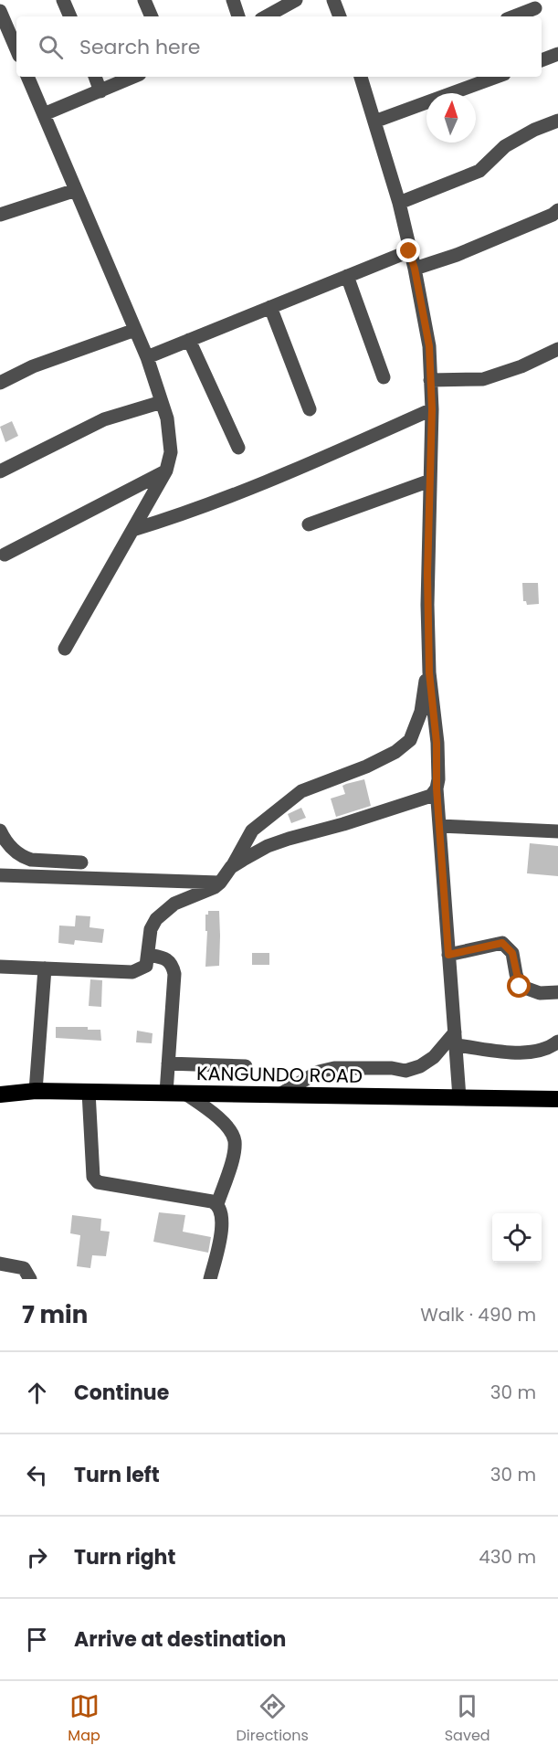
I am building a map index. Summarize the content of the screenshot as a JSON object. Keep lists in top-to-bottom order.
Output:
{
  "streets": {
    "highway": ["KANGUNDO ROAD"]
  },
  "north": "top",
  "page": {
    "search": "Search here",
    "heading": ["7 min", "Walk · 490 m"],
    "list": [
      ["Continue", "30 m"],
      ["Turn left", "30 m"],
      ["Turn right", "430 m"],
      "Arrive at destination"
    ],
    "nav": ["Map", "Directions", "Saved"]
  }
}
